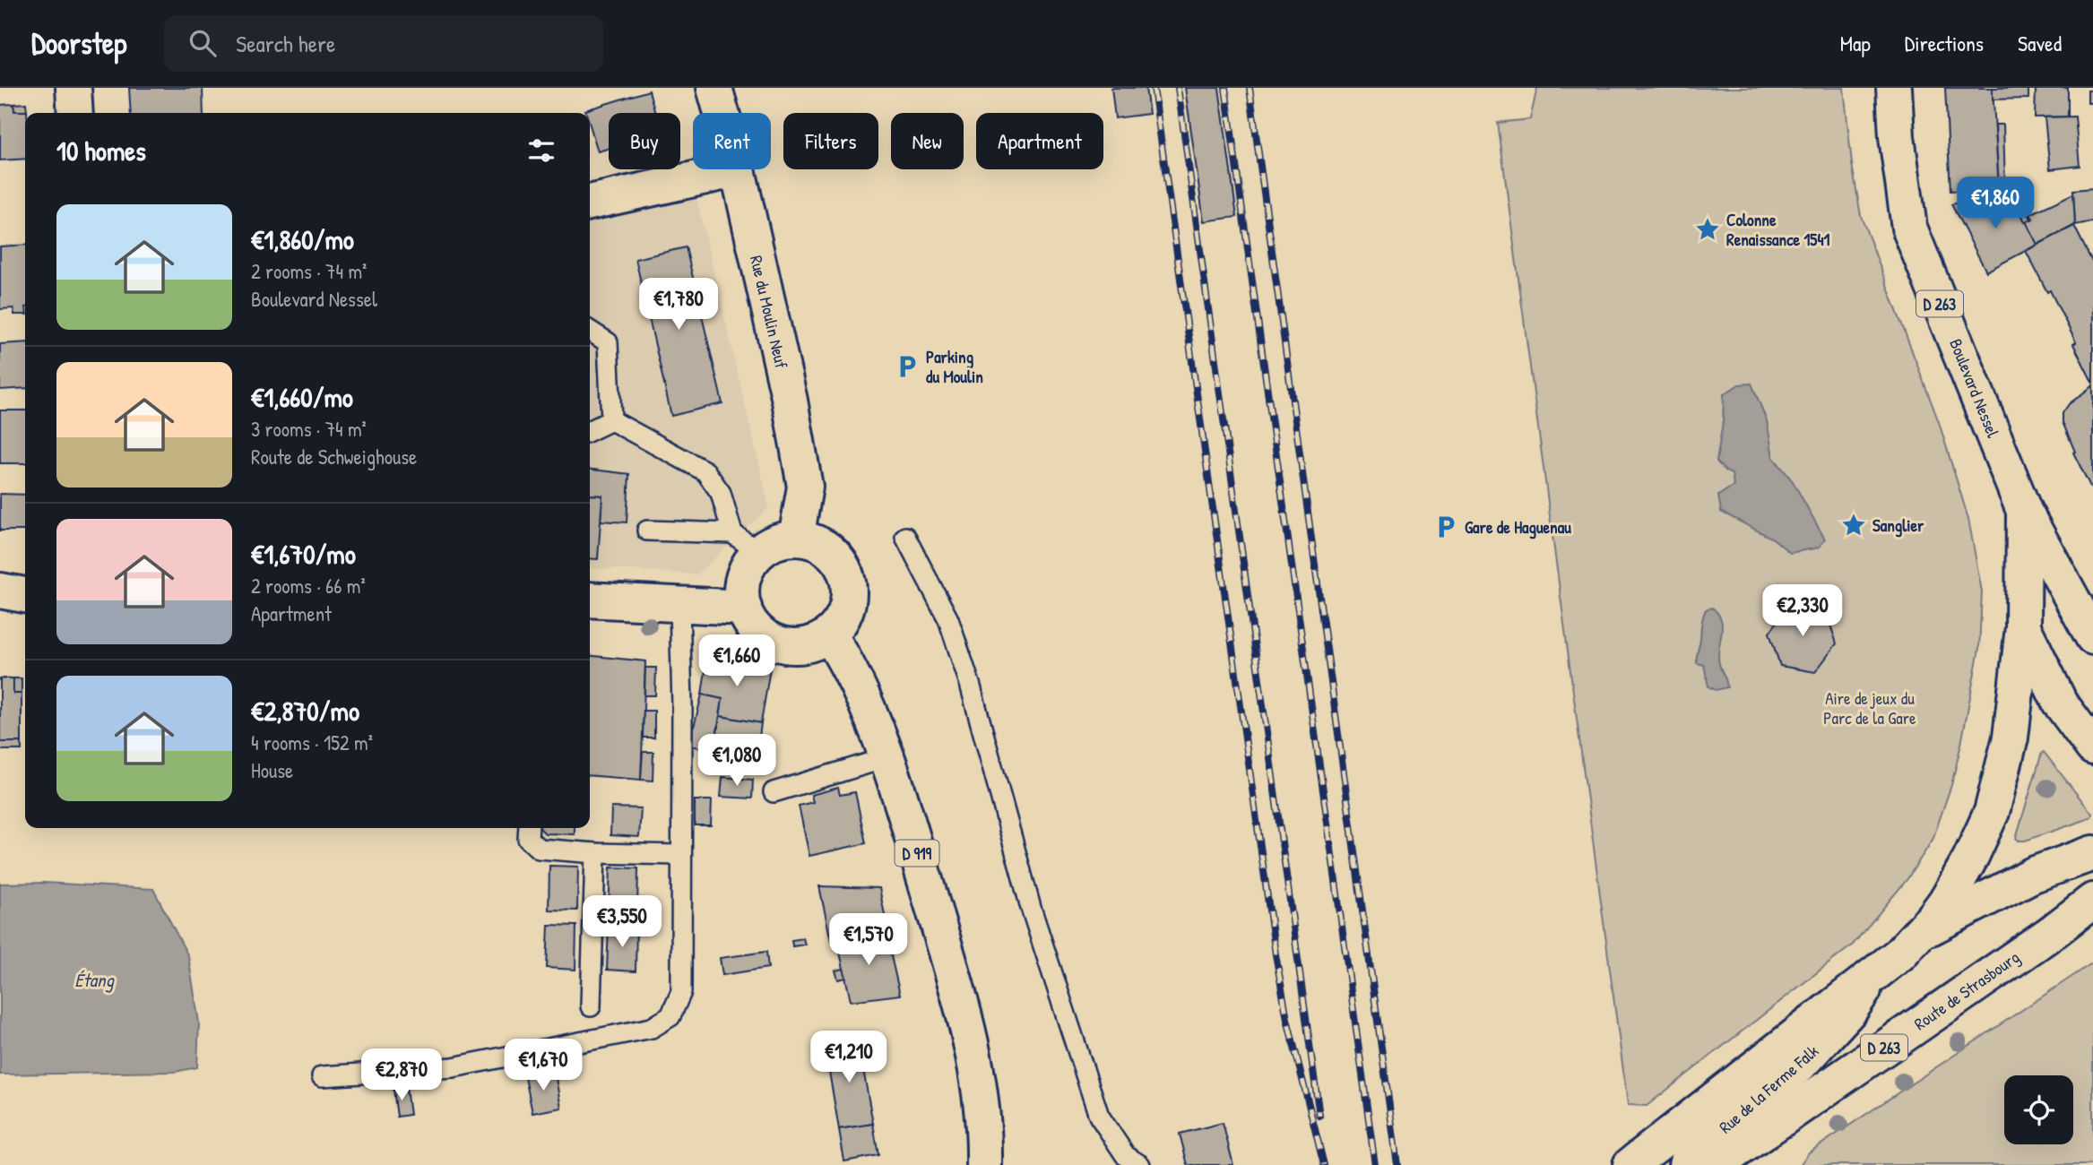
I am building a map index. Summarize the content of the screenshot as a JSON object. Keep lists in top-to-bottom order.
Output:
{
  "streets": {
    "main road": [
      "D 263",
      "Rue du Moulin Neuf",
      "Boulevard Nessel",
      "D 919",
      "Route de Strasbourg",
      "Rue de la Ferme Falk"
    ]
  },
  "crossings": [
    ["Rue du Moulin Neuf", "D 919"]
  ],
  "water": ["Étang"],
  "parks": ["Aire de jeux du Parc de la Gare"],
  "places": {
    "place": ["Colonne Renaissance 1541", "Sanglier"],
    "parking": ["Parking du Moulin", "Gare de Haguenau"]
  },
  "page": {
    "header": "Doorstep",
    "search": "Search here",
    "nav": ["Map", "Directions", "Saved"],
    "chip": [
      "Buy",
      "Rent",
      "Filters",
      "New",
      "Apartment"
    ],
    "heading": "10 homes",
    "price": [
      "€1,860",
      "€1,780",
      "€2,330",
      "€1,660",
      "€1,080",
      "€3,550",
      "€1,570",
      "€1,210",
      "€1,670",
      "€2,870"
    ],
    "list": [
      {
        "name": "€1,860/mo",
        "note": "2 rooms · 74 m² · Boulevard Nessel"
      },
      {
        "name": "€1,660/mo",
        "note": "3 rooms · 74 m² · Route de Schweighouse"
      },
      {
        "name": "€1,670/mo",
        "note": "2 rooms · 66 m² · Apartment"
      },
      {
        "name": "€2,870/mo",
        "note": "4 rooms · 152 m² · House"
      }
    ]
  }
}
